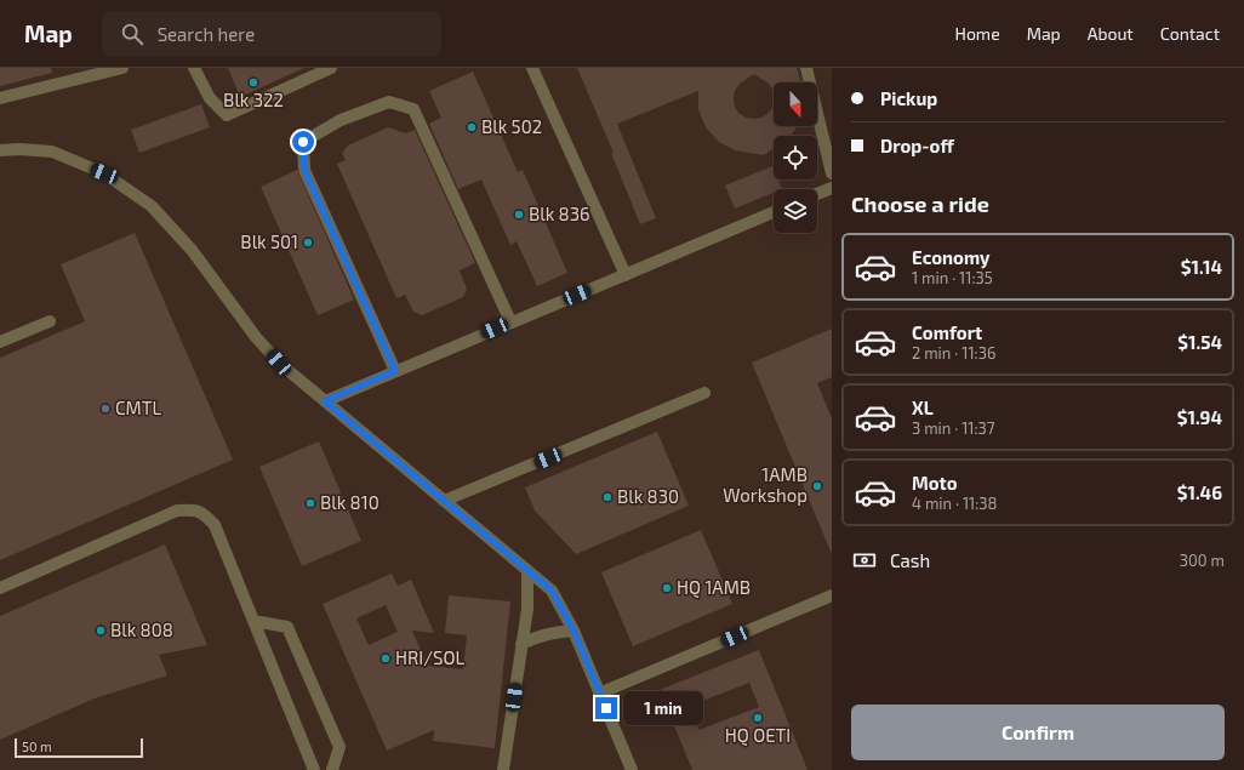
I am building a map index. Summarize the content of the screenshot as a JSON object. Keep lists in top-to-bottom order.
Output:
{
  "places": [
    "Blk 322",
    "Blk 502",
    "Blk 836",
    "Blk 501",
    "CMTL",
    "1AMB Workshop",
    "Blk 830",
    "Blk 810",
    "HQ 1AMB",
    "Blk 808",
    "HRI/SOL",
    "HQ OETI"
  ],
  "scale_bar": "50 m",
  "north": "bottom",
  "page": {
    "header": "Map",
    "search": "Search here",
    "nav": [
      "Home",
      "Map",
      "About",
      "Contact"
    ],
    "banner": ["Pickup", "Drop-off"],
    "heading": "Choose a ride",
    "list": [
      {
        "name": "Economy",
        "note": "1 min · 11:35",
        "value": "$1.14"
      },
      {
        "name": "Comfort",
        "note": "2 min · 11:36",
        "value": "$1.54"
      },
      {
        "name": "XL",
        "note": "3 min · 11:37",
        "value": "$1.94"
      },
      {
        "name": "Moto",
        "note": "4 min · 11:38",
        "value": "$1.46"
      }
    ],
    "pay": ["Cash", "300 m"],
    "bubble": "1 min",
    "buttons": "Confirm",
    "scale": "50 m"
  }
}
